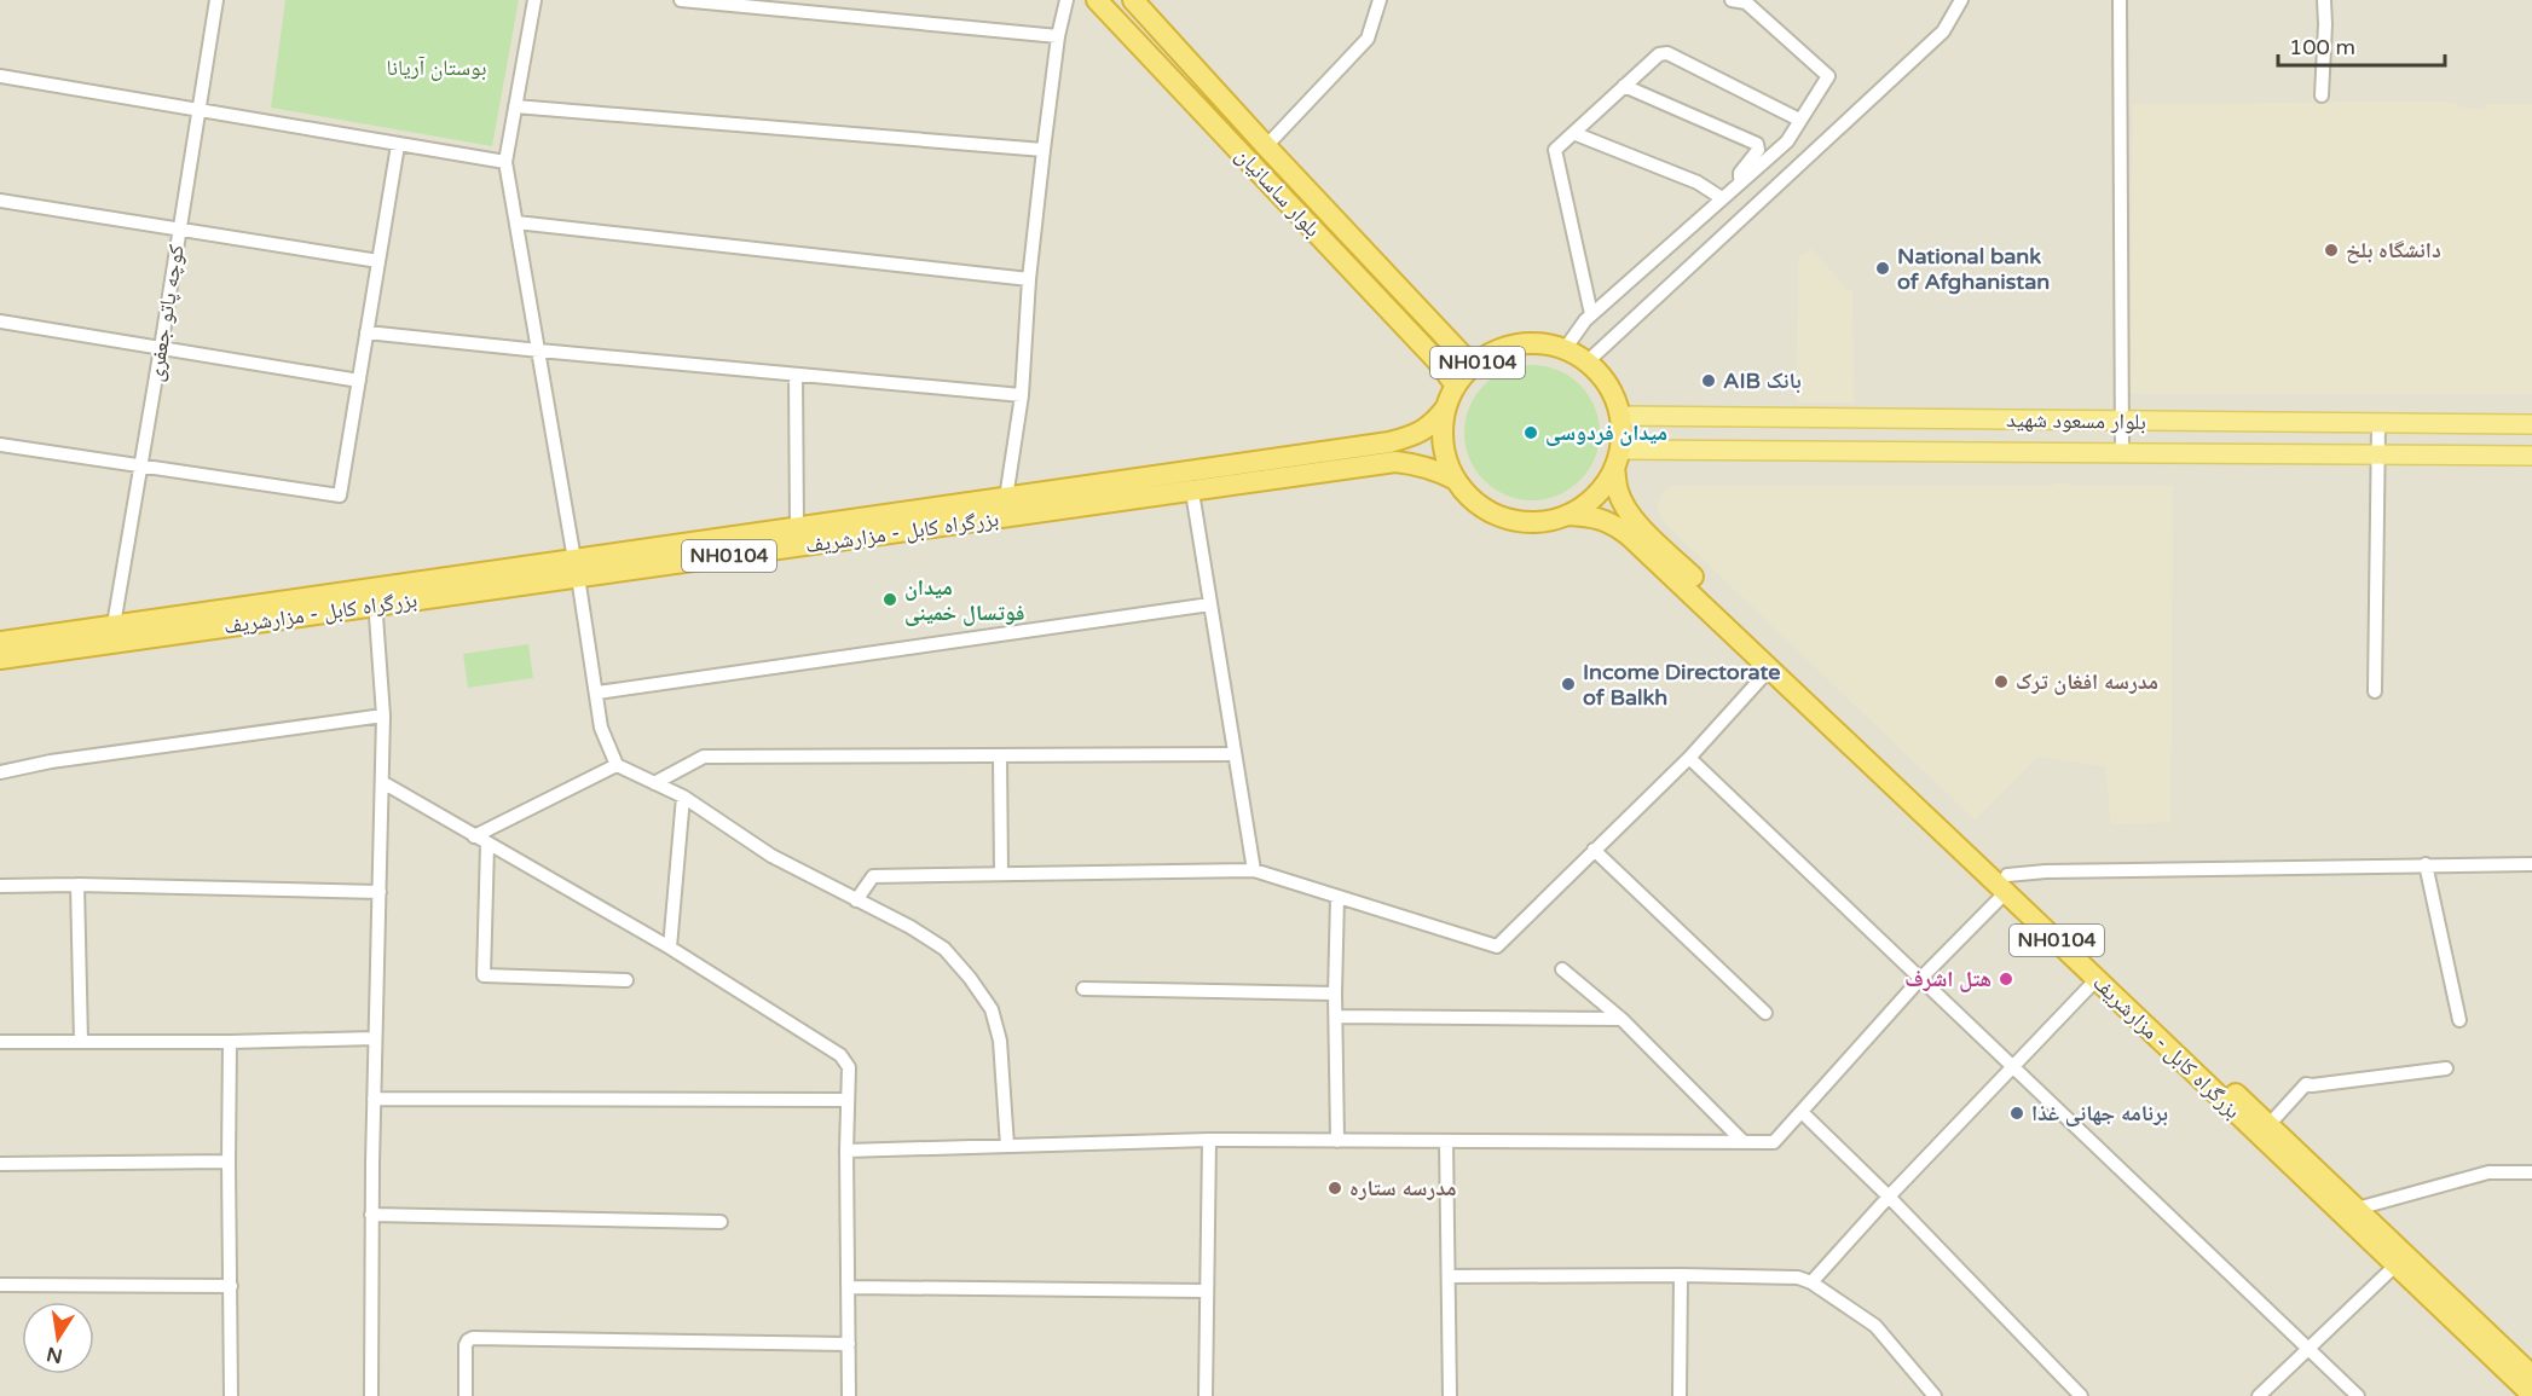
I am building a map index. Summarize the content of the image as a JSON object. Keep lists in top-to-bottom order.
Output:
{
  "streets": {
    "highway": ["بلوار ساسانیان", "NH0104", "بزرگراه کابل - مزارشریف"],
    "main road": ["بلوار مسعود شهید"],
    "street": ["کوچه پاتو جعفری"]
  },
  "crossings": [
    ["بلوار ساسانیان", "NH0104"],
    ["بلوار ساسانیان", "بلوار مسعود شهید"],
    ["بلوار ساسانیان", "بزرگراه کابل - مزارشریف"],
    ["کوچه پاتو جعفری", "بزرگراه کابل - مزارشریف"],
    ["NH0104", "بلوار مسعود شهید"],
    ["NH0104", "بزرگراه کابل - مزارشریف"],
    ["بلوار مسعود شهید", "بزرگراه کابل - مزارشریف"]
  ],
  "parks": ["بوستان آریانا"],
  "places": [
    "دانشگاه بلخ",
    "National bank of Afghanistan",
    "AIB بانک",
    "میدان فردوسی",
    "میدان فوتسال خمینی",
    "مدرسه افغان ترک",
    "Income Directorate of Balkh",
    "هتل اشرف",
    "برنامه جهانی غذا",
    "مدرسه ستاره"
  ],
  "scale_bar": "100 m",
  "north": "bottom"
}
